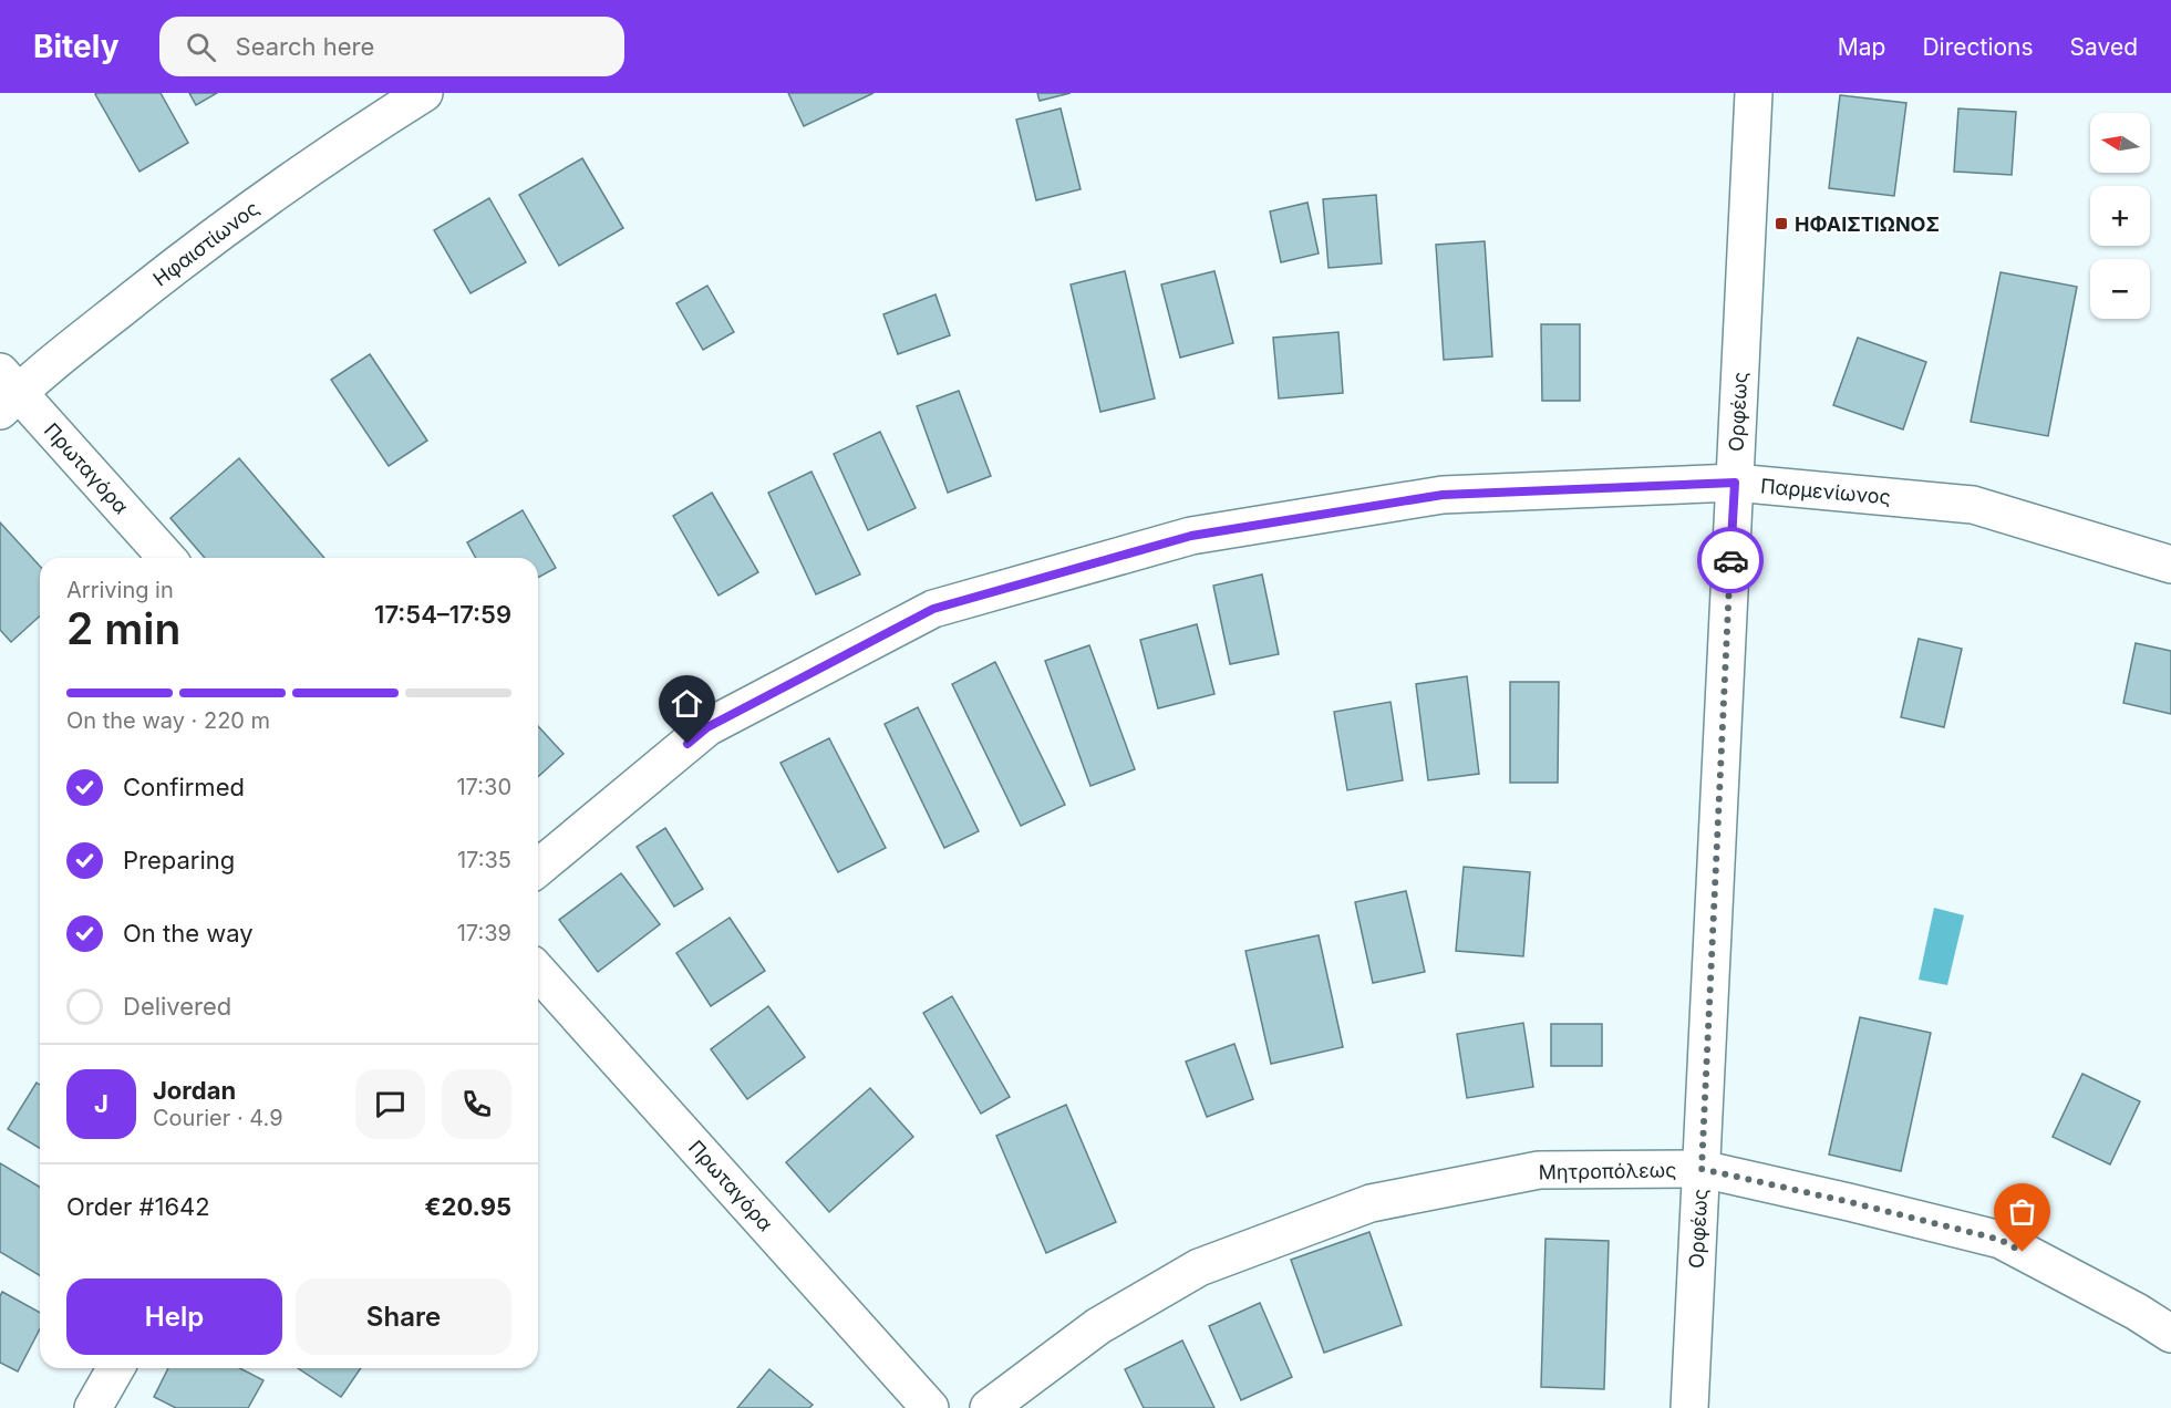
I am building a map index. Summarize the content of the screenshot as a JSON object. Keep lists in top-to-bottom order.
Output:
{
  "streets": {
    "street": [
      "Ηφαιστίωνος",
      "Ορφέως",
      "Πρωταγόρα",
      "Παρμενίωνος",
      "Μητροπόλεως"
    ]
  },
  "crossings": [
    ["Ηφαιστίωνος", "Πρωταγόρα"],
    ["Ορφέως", "Παρμενίωνος"],
    ["Ορφέως", "Μητροπόλεως"]
  ],
  "places": {
    "transit": ["ΗΦΑΙΣΤΙΩΝΟΣ"]
  },
  "north": "left",
  "page": {
    "header": "Bitely",
    "search": "Search here",
    "nav": ["Map", "Directions", "Saved"],
    "map_buttons": ["+", "−"],
    "heading": ["2 min", "Arriving in", "17:54–17:59"],
    "panel": [
      "Jordan",
      "Courier · 4.9",
      "Order #1642",
      "€20.95"
    ],
    "bar": "On the way · 220 m",
    "list": [
      ["Confirmed", "17:30"],
      ["Preparing", "17:35"],
      ["On the way", "17:39"],
      "Delivered"
    ],
    "round": "J",
    "buttons": ["Help", "Share"]
  }
}
